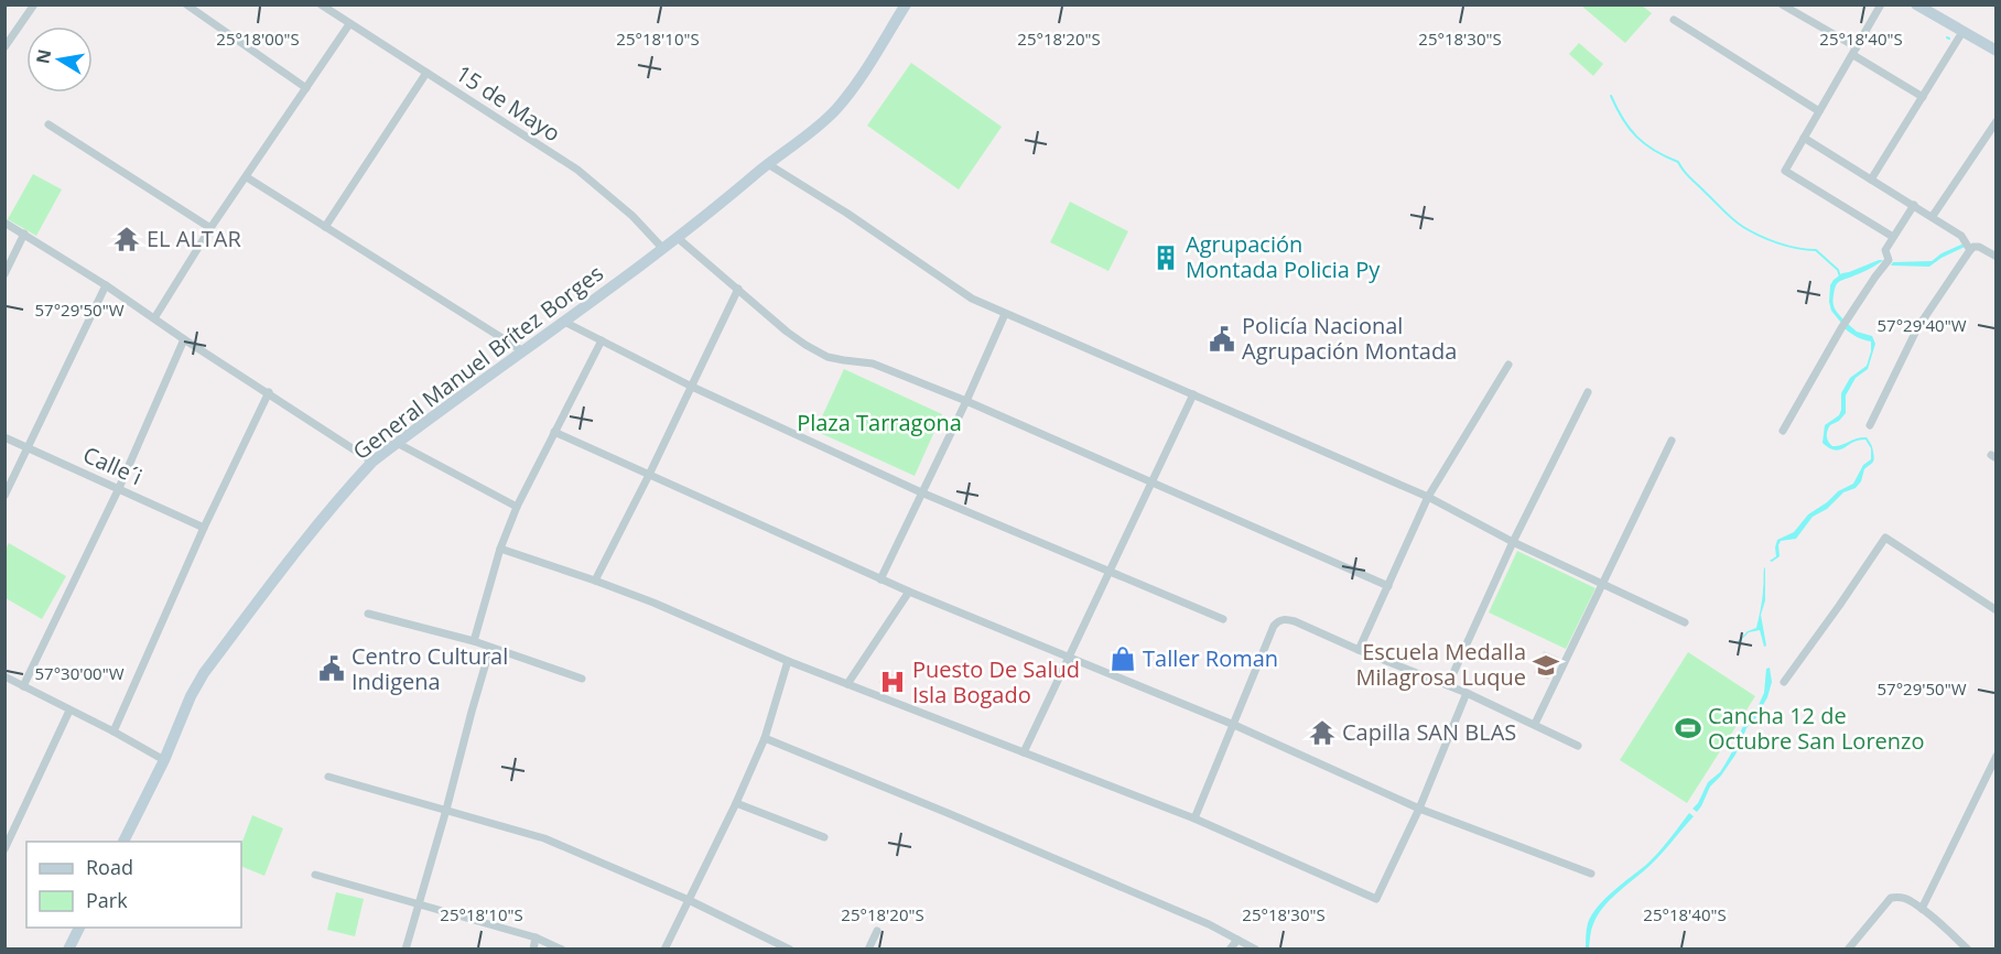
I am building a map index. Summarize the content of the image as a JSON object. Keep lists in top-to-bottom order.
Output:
{
  "streets": {
    "street": ["15 de Mayo", "General Manuel Brítez Borges", "Calle´i"]
  },
  "crossings": [
    ["15 de Mayo", "General Manuel Brítez Borges"]
  ],
  "parks": ["Plaza Tarragona"],
  "places": {
    "temple": ["EL ALTAR", "Capilla SAN BLAS"],
    "building": ["Agrupación Montada Policia Py"],
    "public building": ["Policía Nacional Agrupación Montada", "Centro Cultural Indigena"],
    "shop": ["Taller Roman"],
    "school or university": ["Escuela Medalla Milagrosa Luque"],
    "hospital": ["Puesto De Salud Isla Bogado"],
    "sports": ["Cancha 12 de Octubre San Lorenzo"]
  },
  "legend": ["Road", "Park"],
  "north": "left",
  "coordinates": [
    "25°18'00\"S",
    "25°18'10\"S",
    "25°18'20\"S",
    "25°18'30\"S",
    "25°18'40\"S",
    "57°29'50\"W",
    "57°29'40\"W",
    "57°30'00\"W"
  ]
}
